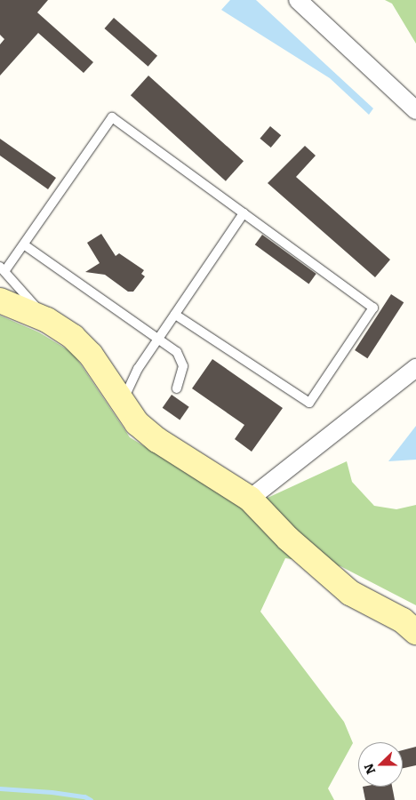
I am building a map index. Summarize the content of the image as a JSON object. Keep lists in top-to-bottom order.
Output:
{
  "north": "left"
}
